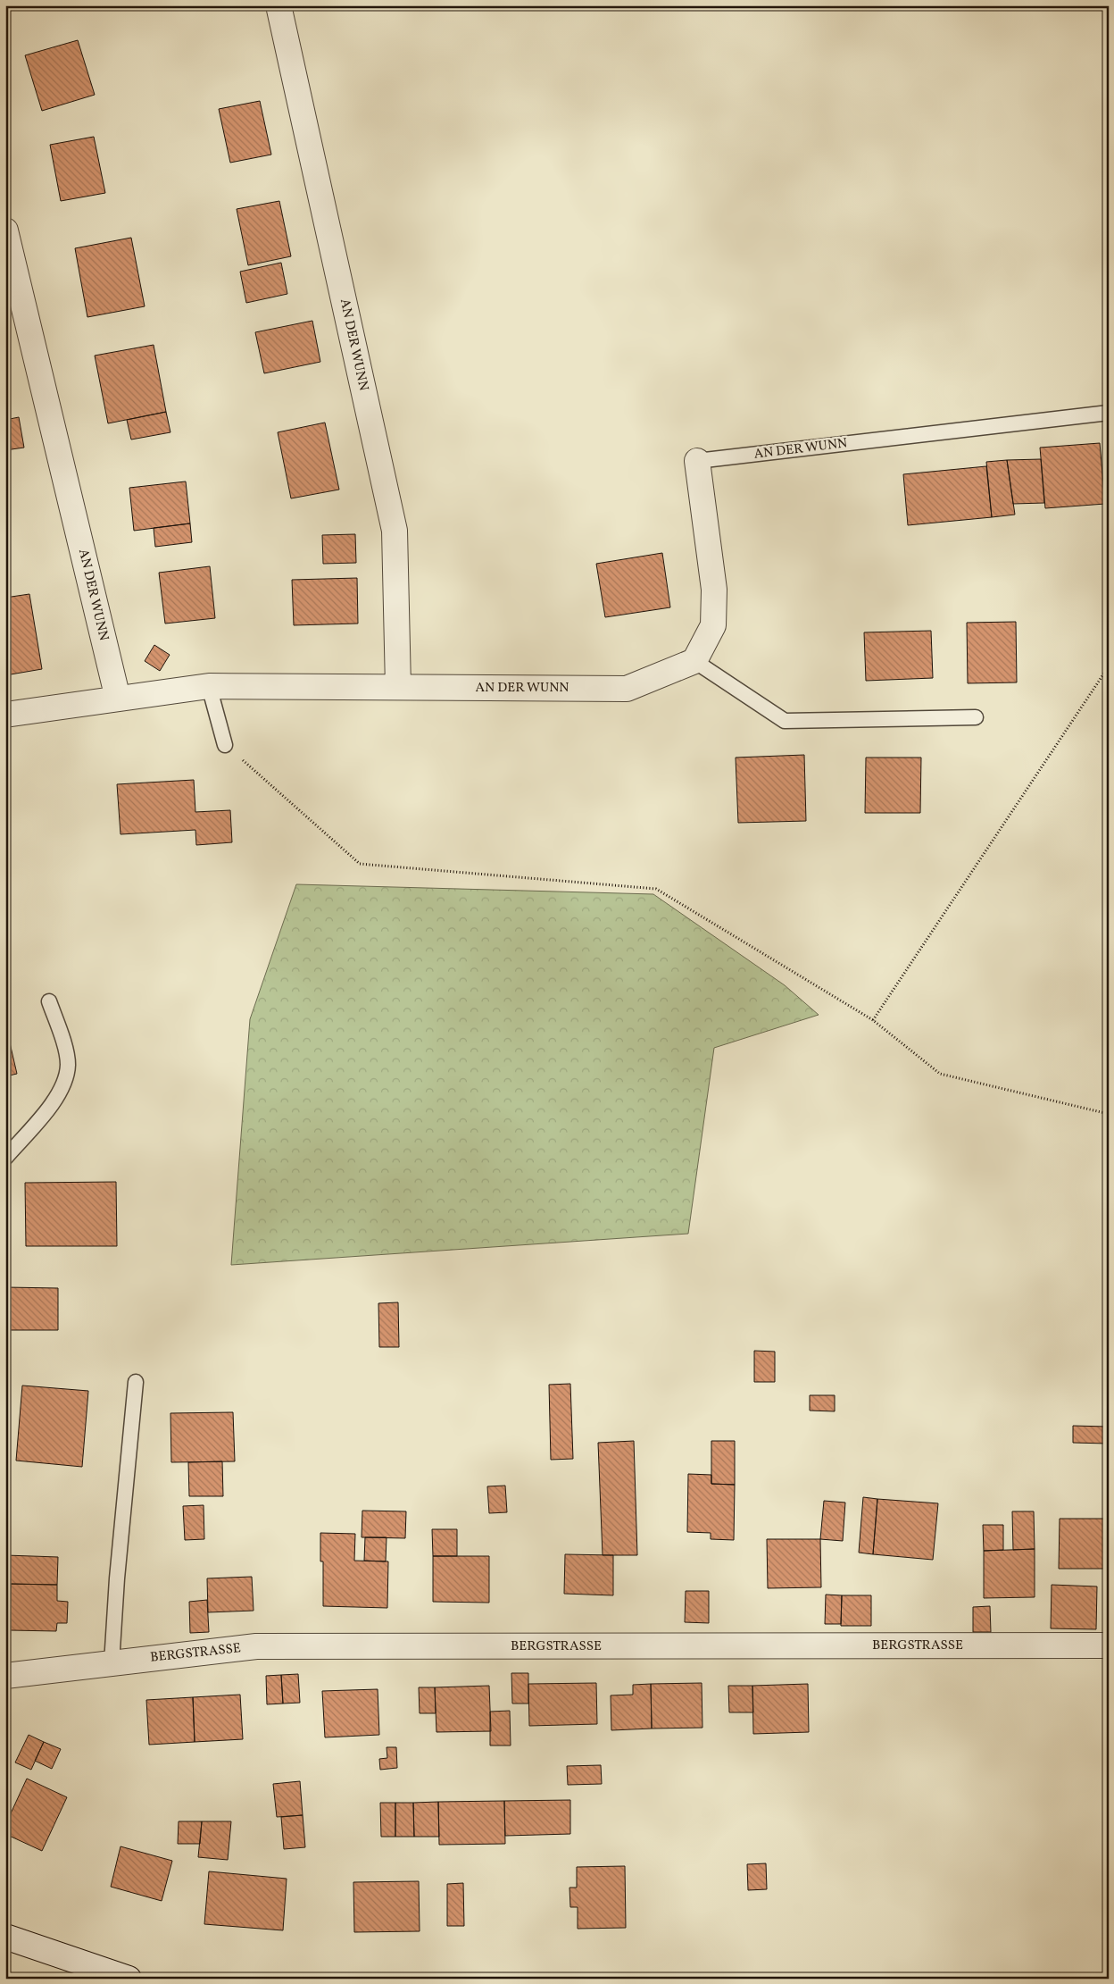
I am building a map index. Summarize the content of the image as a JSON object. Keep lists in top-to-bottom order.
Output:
{
  "streets": {
    "street": ["AN DER WUNN", "BERGSTRASSE"]
  }
}
